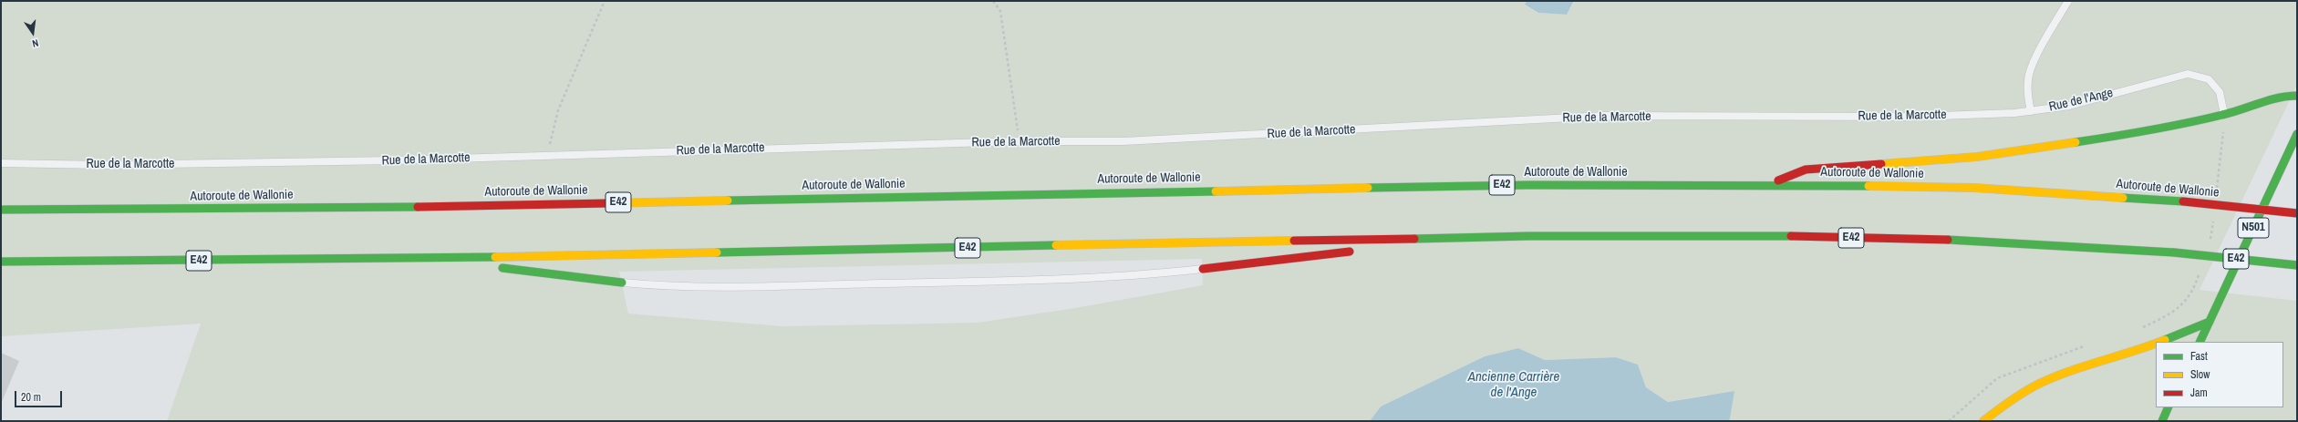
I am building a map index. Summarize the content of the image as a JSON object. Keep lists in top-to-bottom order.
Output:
{
  "streets": {
    "main road": ["Autoroute de Wallonie", "E42", "N501"],
    "lane": ["Rue de l'Ange", "Rue de la Marcotte"]
  },
  "crossings": [
    ["Rue de l'Ange", "Rue de la Marcotte"]
  ],
  "water": ["Ancienne Carrière de l'Ange"],
  "legend": ["Fast", "Slow", "Jam"],
  "scale_bar": "20 m",
  "north": "bottom"
}
